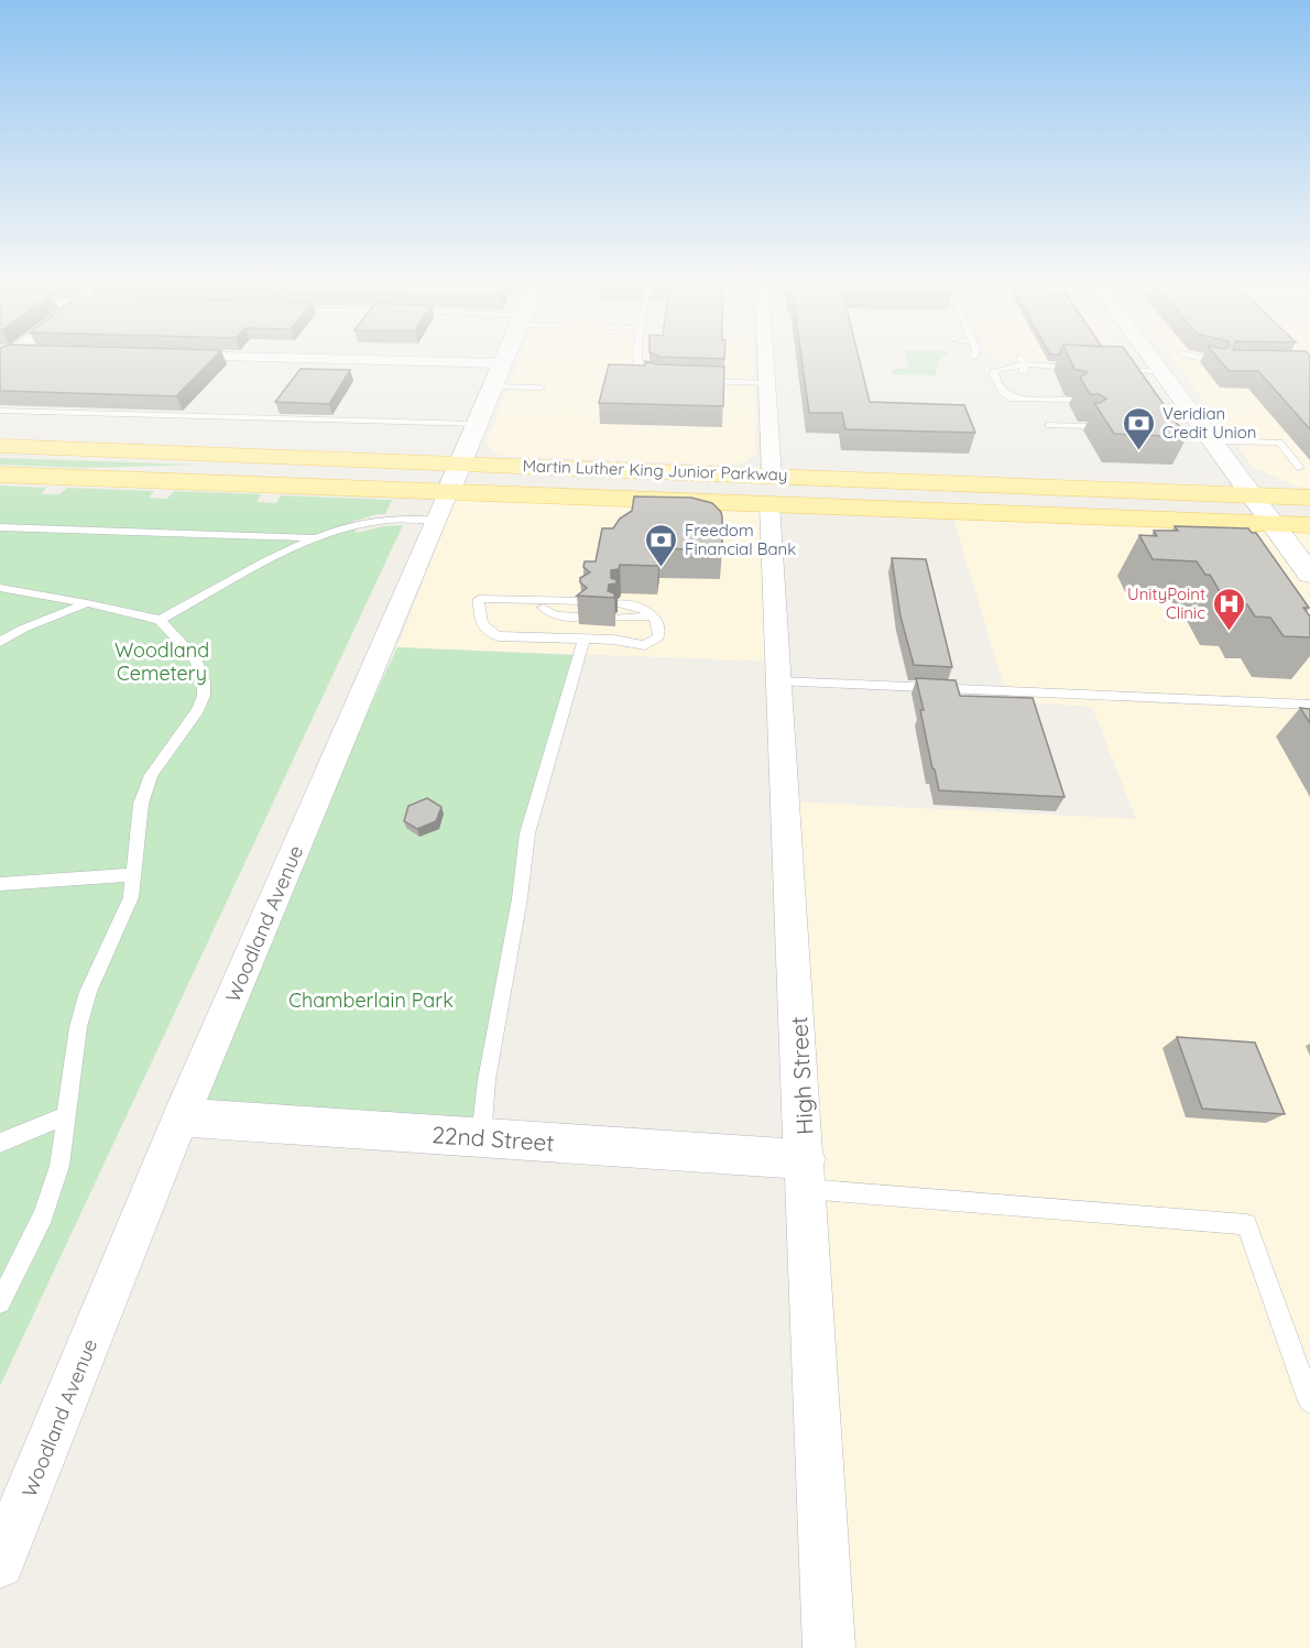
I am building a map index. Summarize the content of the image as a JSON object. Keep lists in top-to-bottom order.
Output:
{
  "streets": {
    "main road": ["Martin Luther King Junior Parkway", "Woodland Avenue"],
    "street": ["High Street", "22nd Street"]
  },
  "crossings": [
    ["Martin Luther King Junior Parkway", "Woodland Avenue"],
    ["Martin Luther King Junior Parkway", "High Street"],
    ["Woodland Avenue", "22nd Street"],
    ["High Street", "22nd Street"]
  ],
  "parks": ["Woodland Cemetery", "Chamberlain Park"],
  "places": {
    "bank": ["Veridian Credit Union", "Freedom Financial Bank"],
    "hospital": ["UnityPoint Clinic"]
  }
}
